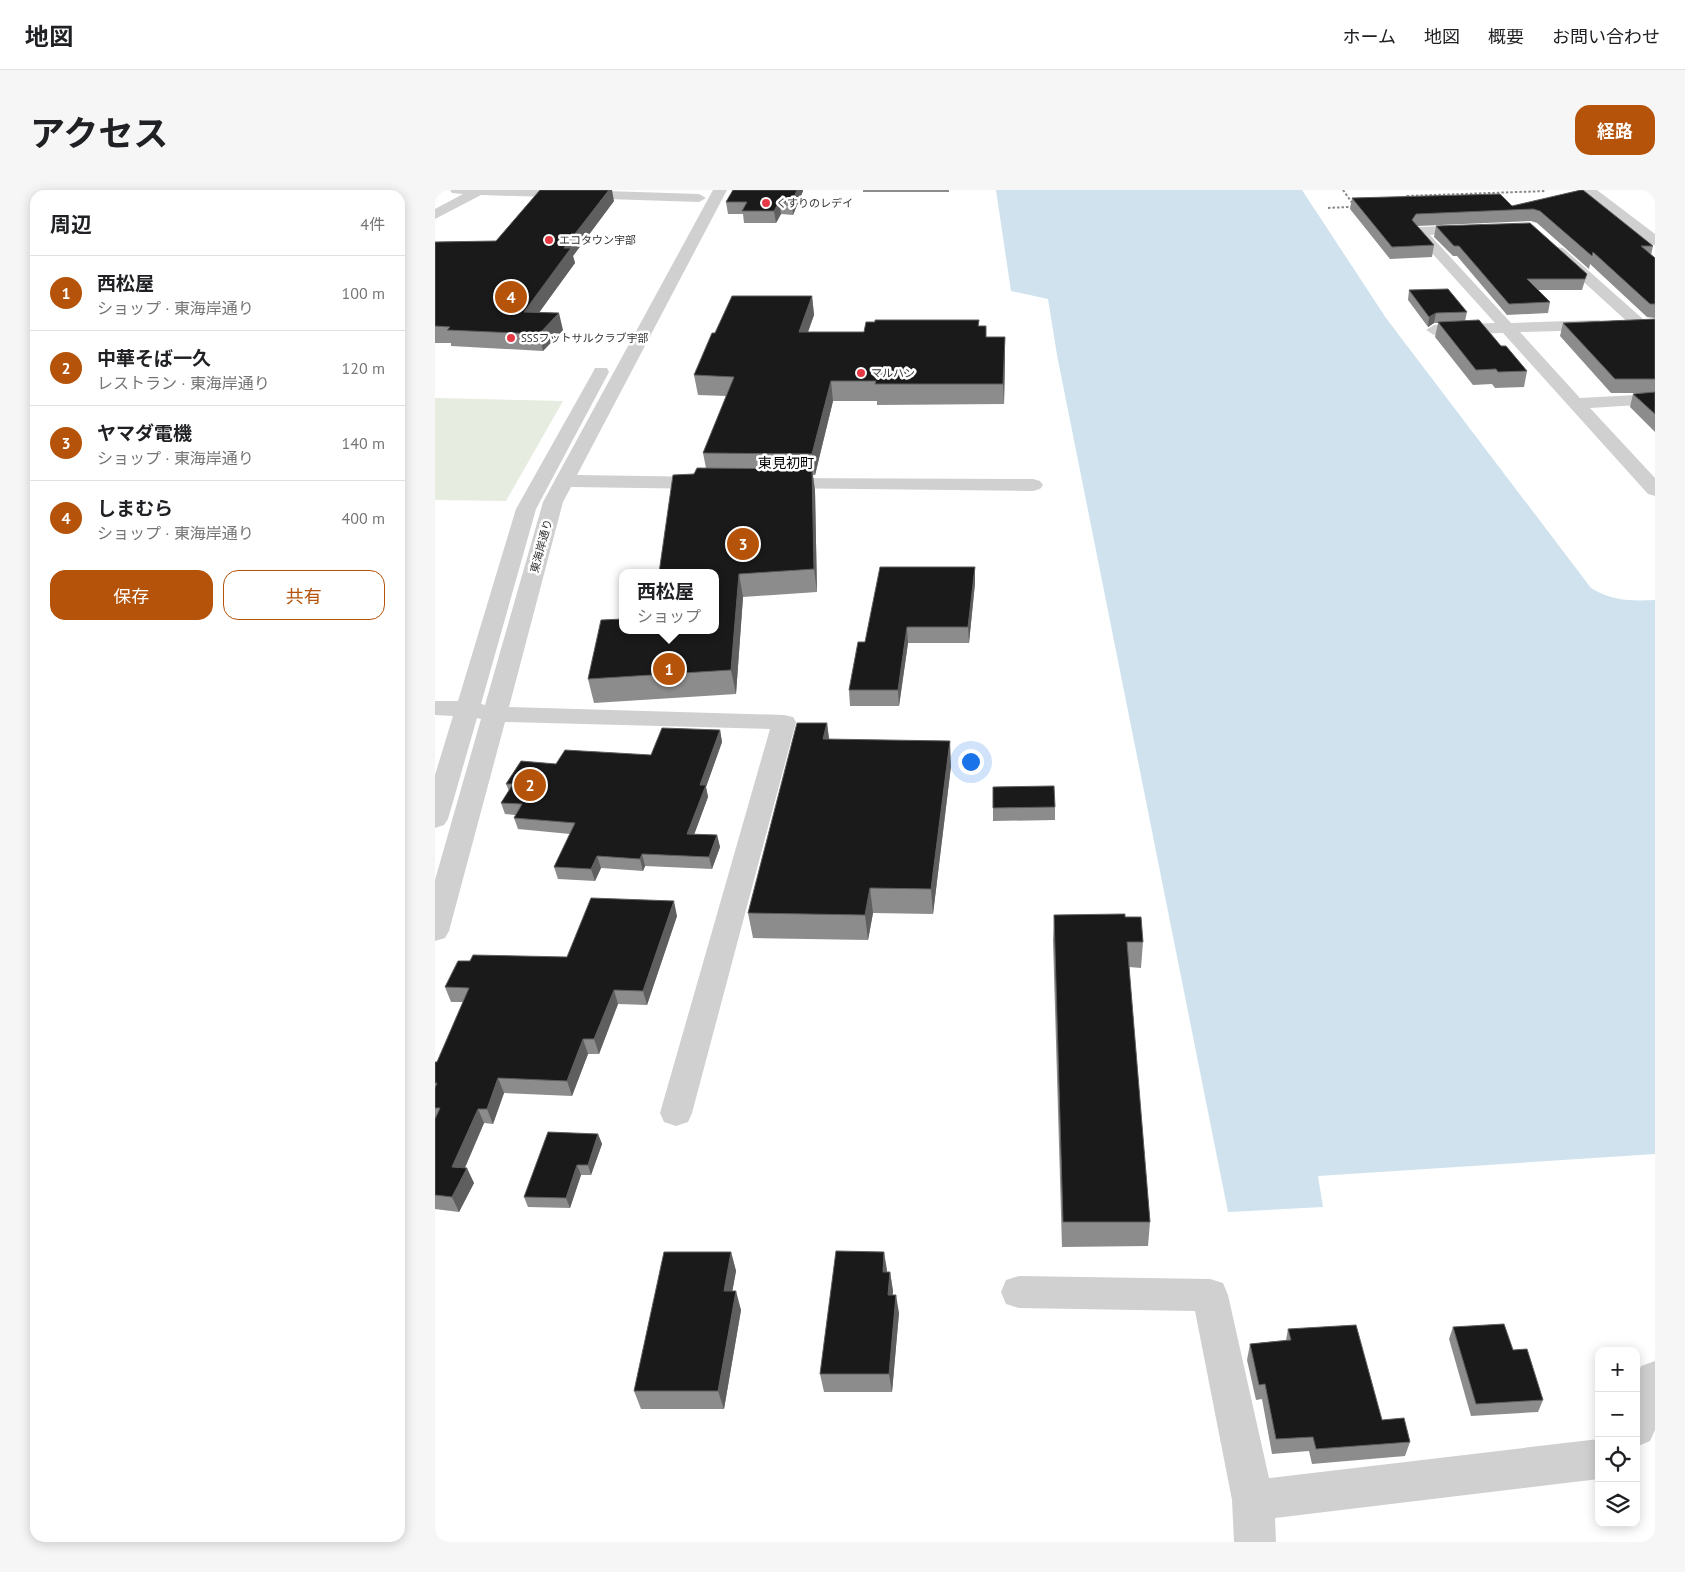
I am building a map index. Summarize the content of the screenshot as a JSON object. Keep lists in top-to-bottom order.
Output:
{
  "streets": {
    "street": ["東海岸通り"]
  },
  "districts": ["東見初町"],
  "places": [
    "くすりのレデイ",
    "エコタウン宇部",
    "SSSフットサルクラブ宇部",
    "マルハン"
  ],
  "page": {
    "header": "地図",
    "nav": [
      "ホーム",
      "地図",
      "概要",
      "お問い合わせ"
    ],
    "title": "アクセス",
    "buttons": [
      "経路",
      ["保存", "共有"]
    ],
    "heading": ["周辺", "4件"],
    "list": [
      {
        "mark": "1",
        "name": "西松屋",
        "note": "ショップ · 東海岸通り",
        "value": "100 m"
      },
      {
        "mark": "2",
        "name": "中華そば一久",
        "note": "レストラン · 東海岸通り",
        "value": "120 m"
      },
      {
        "mark": "3",
        "name": "ヤマダ電機",
        "note": "ショップ · 東海岸通り",
        "value": "140 m"
      },
      {
        "mark": "4",
        "name": "しまむら",
        "note": "ショップ · 東海岸通り",
        "value": "400 m"
      }
    ],
    "pins": [
      "4",
      "3",
      "1",
      "2"
    ],
    "popup": ["西松屋", "ショップ"],
    "map_buttons": ["+", "−"]
  }
}
